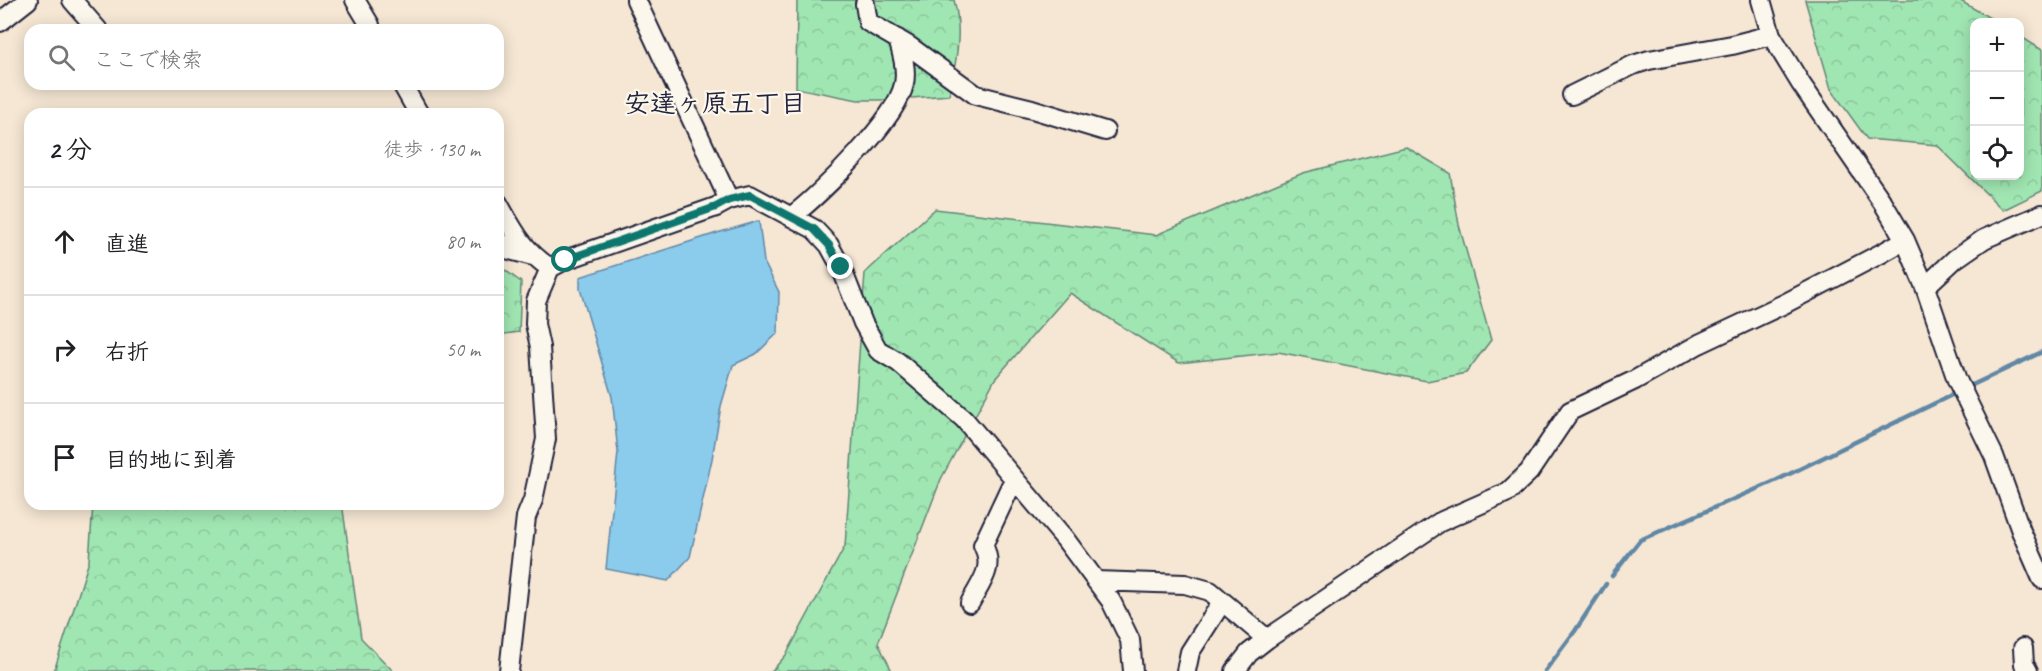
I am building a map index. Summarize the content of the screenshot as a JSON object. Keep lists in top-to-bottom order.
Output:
{
  "districts": ["安達ヶ原五丁目"],
  "page": {
    "map_buttons": ["+", "−"],
    "search": "ここで検索",
    "heading": ["2 分", "徒歩 · 130 m"],
    "list": [
      ["直進", "80 m"],
      ["右折", "50 m"],
      "目的地に到着"
    ]
  }
}
